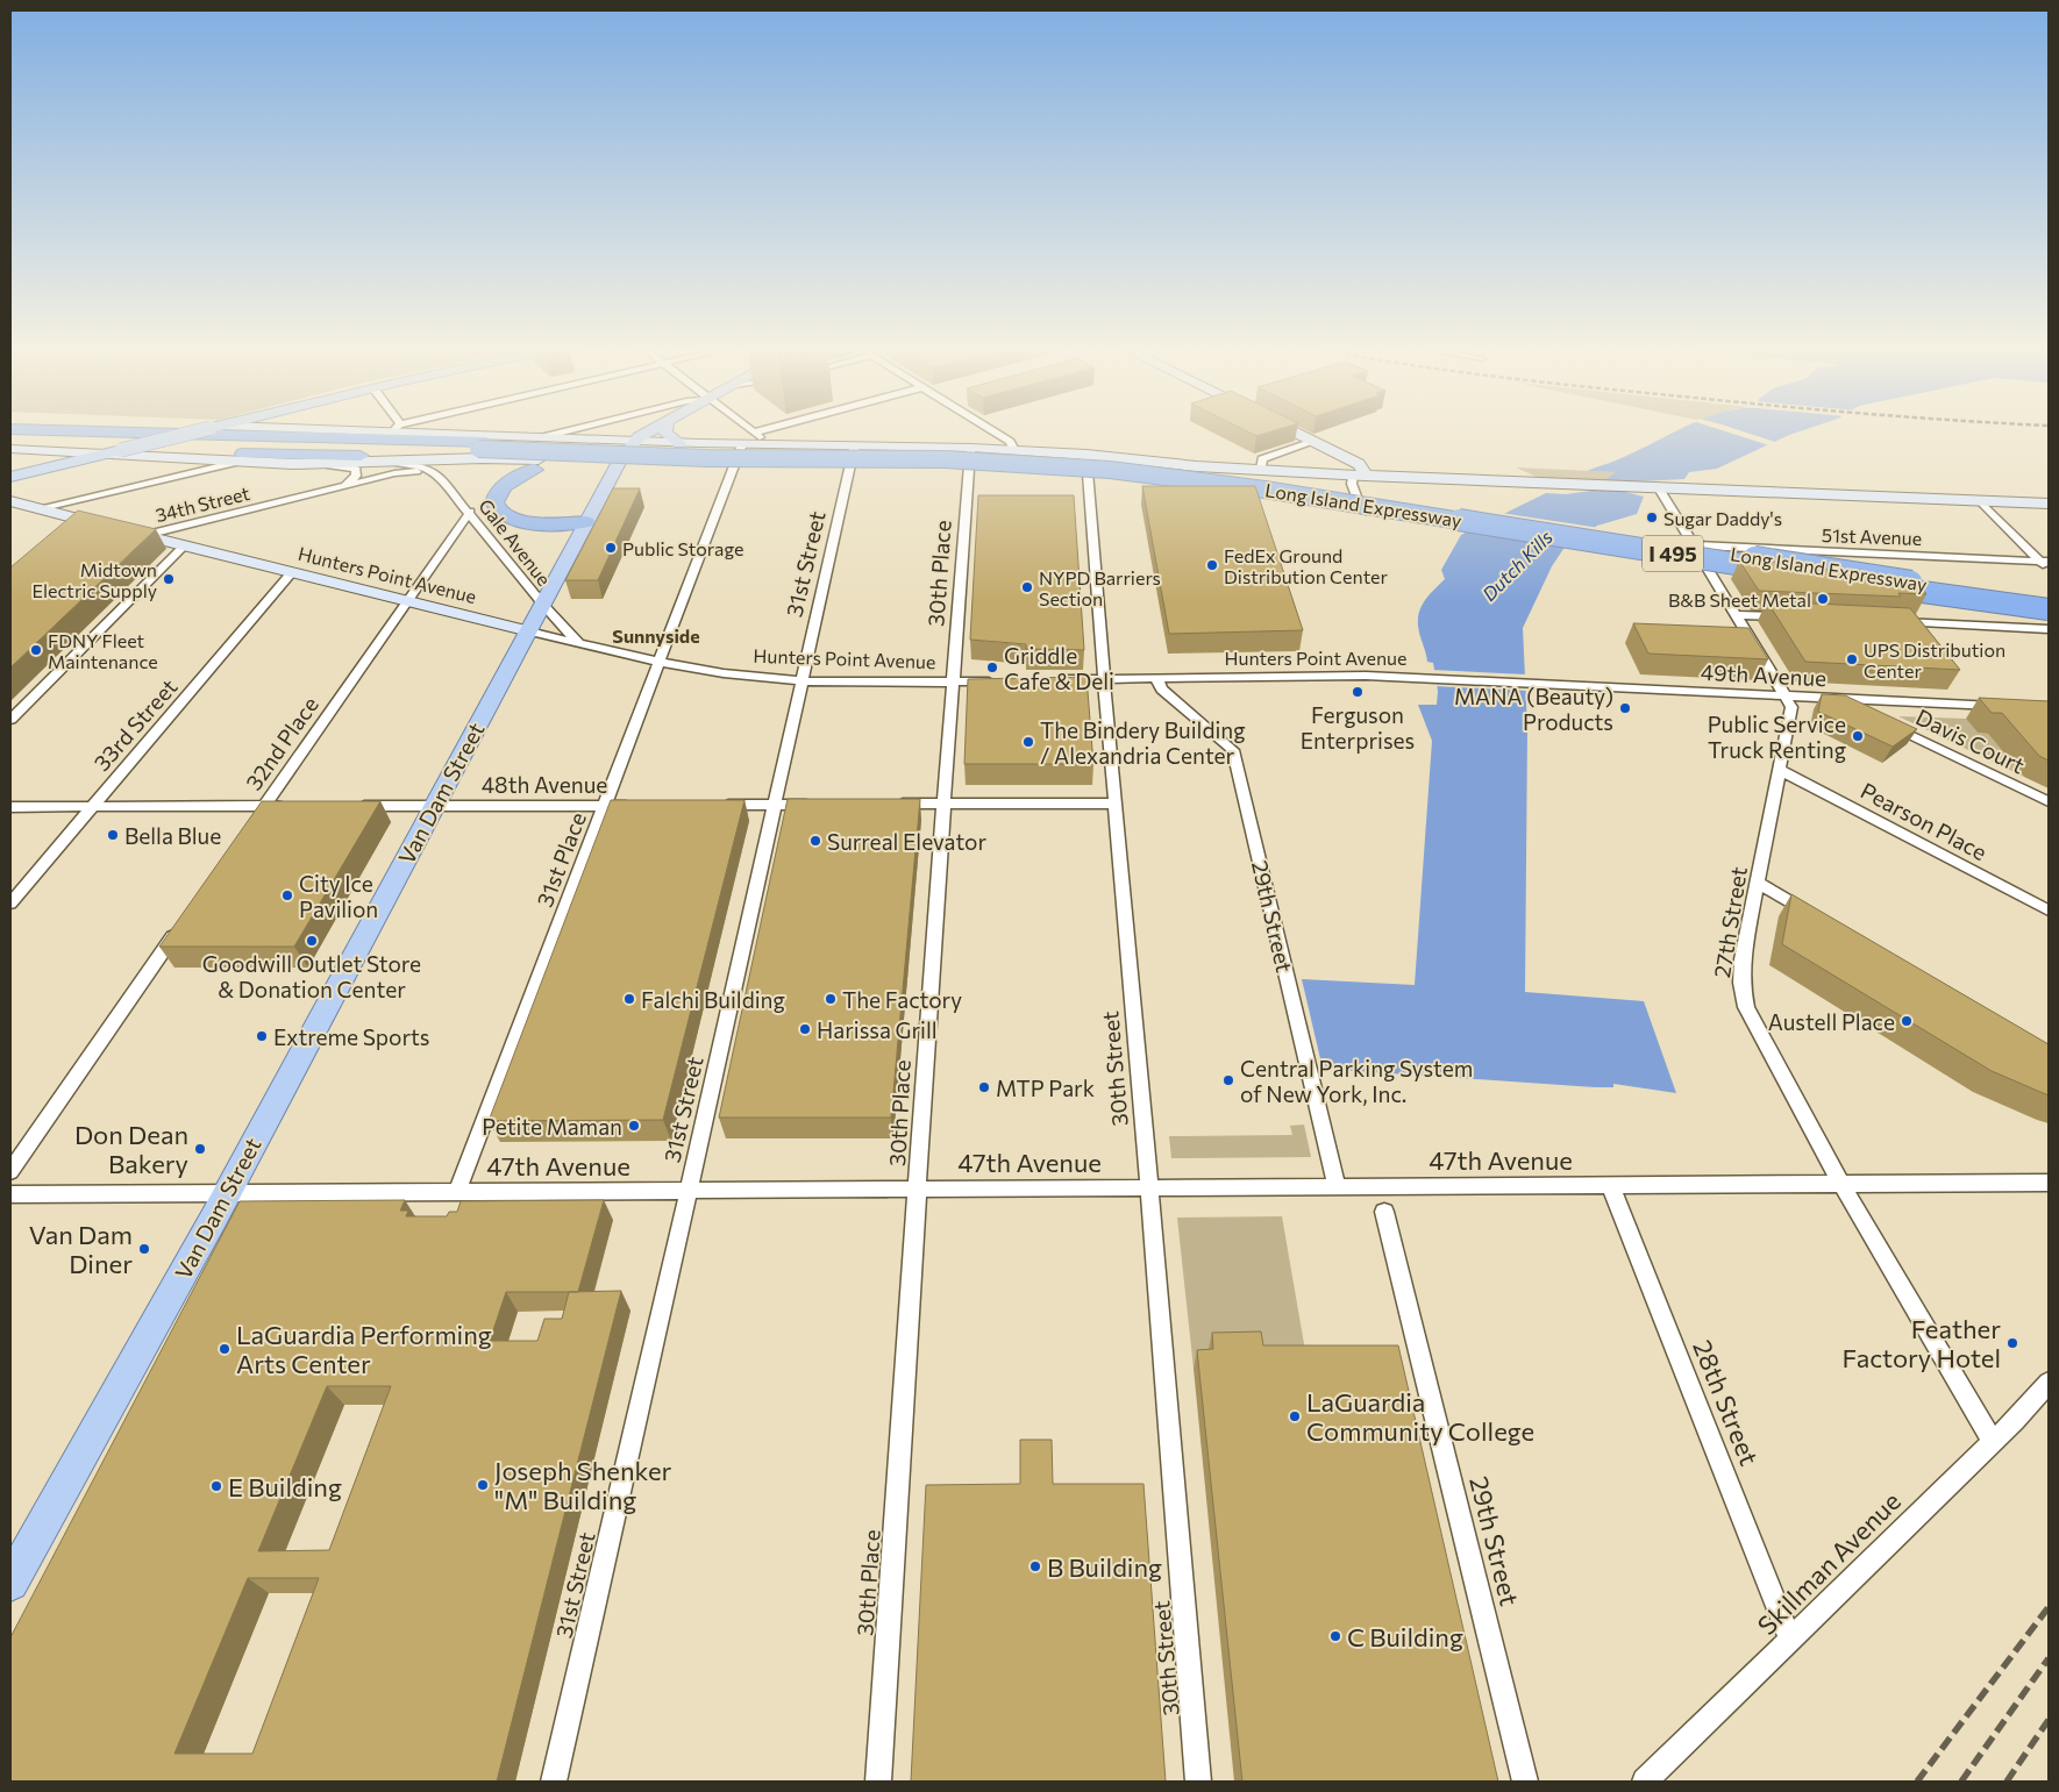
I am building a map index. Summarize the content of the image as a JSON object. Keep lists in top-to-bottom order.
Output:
{
  "streets": {
    "highway": ["Long Island Expressway", "I 495"],
    "main road": ["Hunters Point Avenue", "Van Dam Street"],
    "street": [
      "34th Street",
      "51st Avenue",
      "Gale Avenue",
      "31st Street",
      "30th Place",
      "49th Avenue",
      "33rd Street",
      "Davis Court",
      "32nd Place",
      "48th Avenue",
      "Pearson Place",
      "31st Place",
      "29th Street",
      "27th Street",
      "30th Street",
      "47th Avenue",
      "28th Street",
      "Skillman Avenue"
    ]
  },
  "crossings": [
    ["34th Street", "Gale Avenue"],
    ["34th Street", "Hunters Point Avenue"],
    ["51st Avenue", "27th Street"],
    ["Gale Avenue", "Hunters Point Avenue"],
    ["Gale Avenue", "32nd Place"],
    ["Gale Avenue", "Van Dam Street"],
    ["31st Street", "Hunters Point Avenue"],
    ["31st Street", "47th Avenue"],
    ["30th Place", "Hunters Point Avenue"],
    ["30th Place", "47th Avenue"],
    ["Hunters Point Avenue", "49th Avenue"],
    ["Hunters Point Avenue", "33rd Street"],
    ["Hunters Point Avenue", "32nd Place"],
    ["Hunters Point Avenue", "Van Dam Street"],
    ["Hunters Point Avenue", "31st Place"],
    ["Hunters Point Avenue", "29th Street"],
    ["Hunters Point Avenue", "30th Street"],
    ["49th Avenue", "Davis Court"],
    ["49th Avenue", "27th Street"],
    ["48th Avenue", "Van Dam Street"],
    ["48th Avenue", "31st Place"],
    ["Van Dam Street", "47th Avenue"],
    ["Pearson Place", "27th Street"],
    ["31st Place", "47th Avenue"],
    ["29th Street", "47th Avenue"],
    ["27th Street", "47th Avenue"],
    ["27th Street", "Skillman Avenue"],
    ["30th Street", "47th Avenue"],
    ["47th Avenue", "28th Street"],
    ["28th Street", "Skillman Avenue"]
  ],
  "districts": ["Sunnyside"],
  "water": ["Dutch Kills"],
  "places": [
    "Sugar Daddy's",
    "Public Storage",
    "FedEx Ground Distribution Center",
    "Midtown Electric Supply",
    "NYPD Barriers Section",
    "B&B Sheet Metal",
    "FDNY Fleet Maintenance",
    "UPS Distribution Center",
    "Griddle Cafe & Deli",
    "Ferguson Enterprises",
    "MANA (Beauty) Products",
    "Public Service Truck Renting",
    "The Bindery Building / Alexandria Center",
    "Bella Blue",
    "Surreal Elevator",
    "City Ice Pavilion",
    "Goodwill Outlet Store & Donation Center",
    "Falchi Building",
    "The Factory",
    "Austell Place",
    "Harissa Grill",
    "Extreme Sports",
    "Central Parking System of New York, Inc.",
    "MTP Park",
    "Petite Maman",
    "Don Dean Bakery",
    "Van Dam Diner",
    "Feather Factory Hotel",
    "LaGuardia Performing Arts Center",
    "LaGuardia Community College",
    "Joseph Shenker \"M\" Building",
    "E Building",
    "B Building",
    "C Building"
  ]
}
